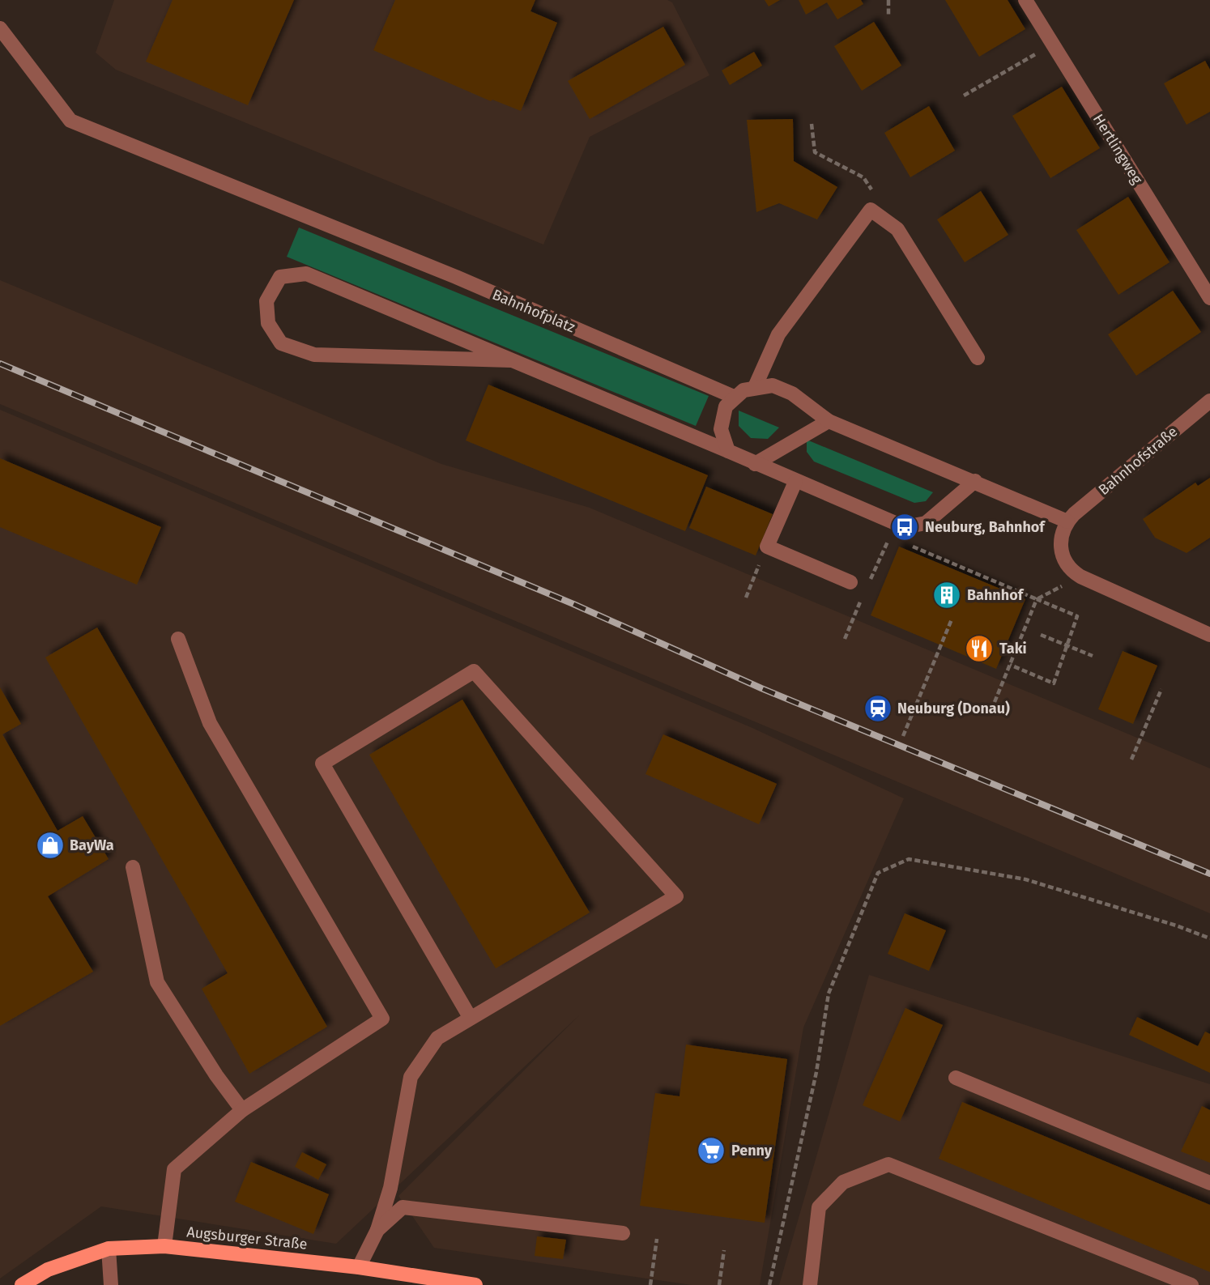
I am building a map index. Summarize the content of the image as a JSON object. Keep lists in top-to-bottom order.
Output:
{
  "streets": {
    "main road": ["Augsburger Straße"],
    "street": ["Hertlingweg", "Bahnhofplatz", "Bahnhofstraße"]
  },
  "places": {
    "bus stop": ["Neuburg, Bahnhof"],
    "building": ["Bahnhof"],
    "restaurant": ["Taki"],
    "station": ["Neuburg (Donau)"],
    "shop": ["BayWa"],
    "supermarket": ["Penny"]
  }
}
